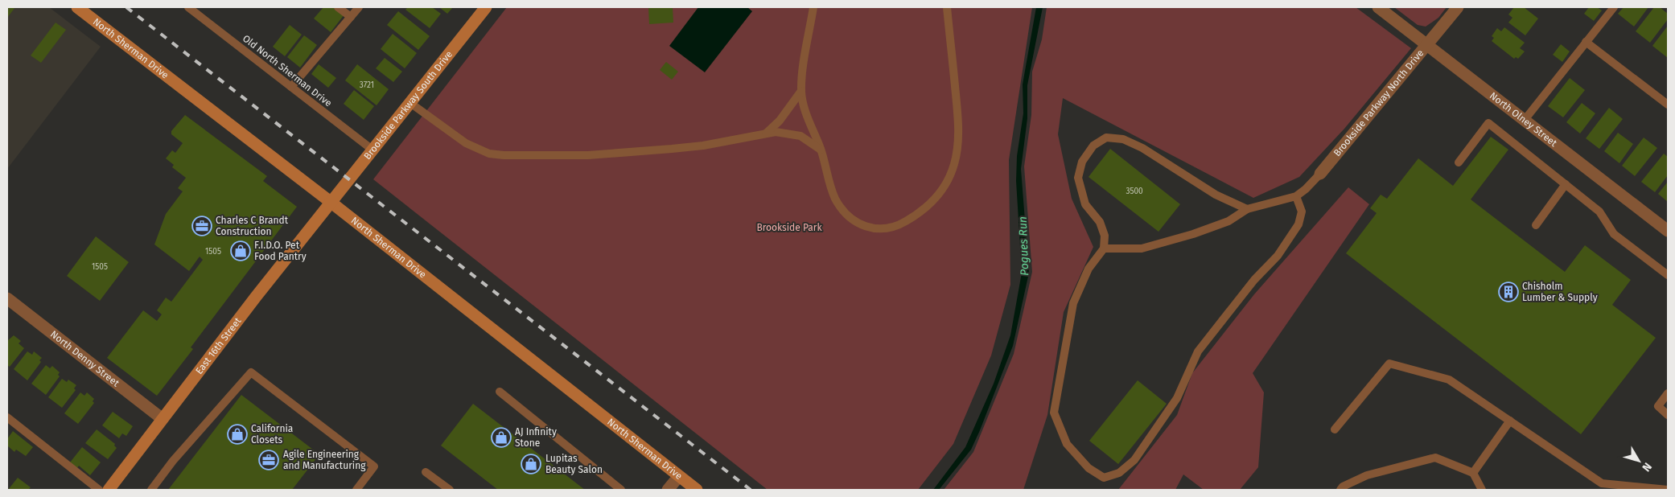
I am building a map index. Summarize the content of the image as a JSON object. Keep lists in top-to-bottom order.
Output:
{
  "streets": {
    "main road": ["North Sherman Drive", "Brookside Parkway South Drive", "East 16th Street"],
    "street": ["Brookside Parkway North Drive", "North Olney Street", "North Denny Street"],
    "lane": ["Old North Sherman Drive"]
  },
  "crossings": [
    ["North Sherman Drive", "Brookside Parkway South Drive"],
    ["North Sherman Drive", "East 16th Street"],
    ["Old North Sherman Drive", "Brookside Parkway South Drive"],
    ["Brookside Parkway North Drive", "North Olney Street"],
    ["Brookside Parkway South Drive", "East 16th Street"],
    ["East 16th Street", "North Denny Street"]
  ],
  "water": ["Pogues Run"],
  "parks": ["Brookside Park"],
  "places": {
    "office": ["Charles C Brandt Construction", "Agile Engineering and Manufacturing"],
    "shop": [
      "F.I.D.O. Pet Food Pantry",
      "California Closets",
      "AJ Infinity Stone",
      "Lupitas Beauty Salon"
    ],
    "building": ["Chisholm Lumber & Supply"]
  },
  "house_numbers": [
    "3721",
    "3500",
    "1505",
    "1505"
  ],
  "north": "bottom right"
}
